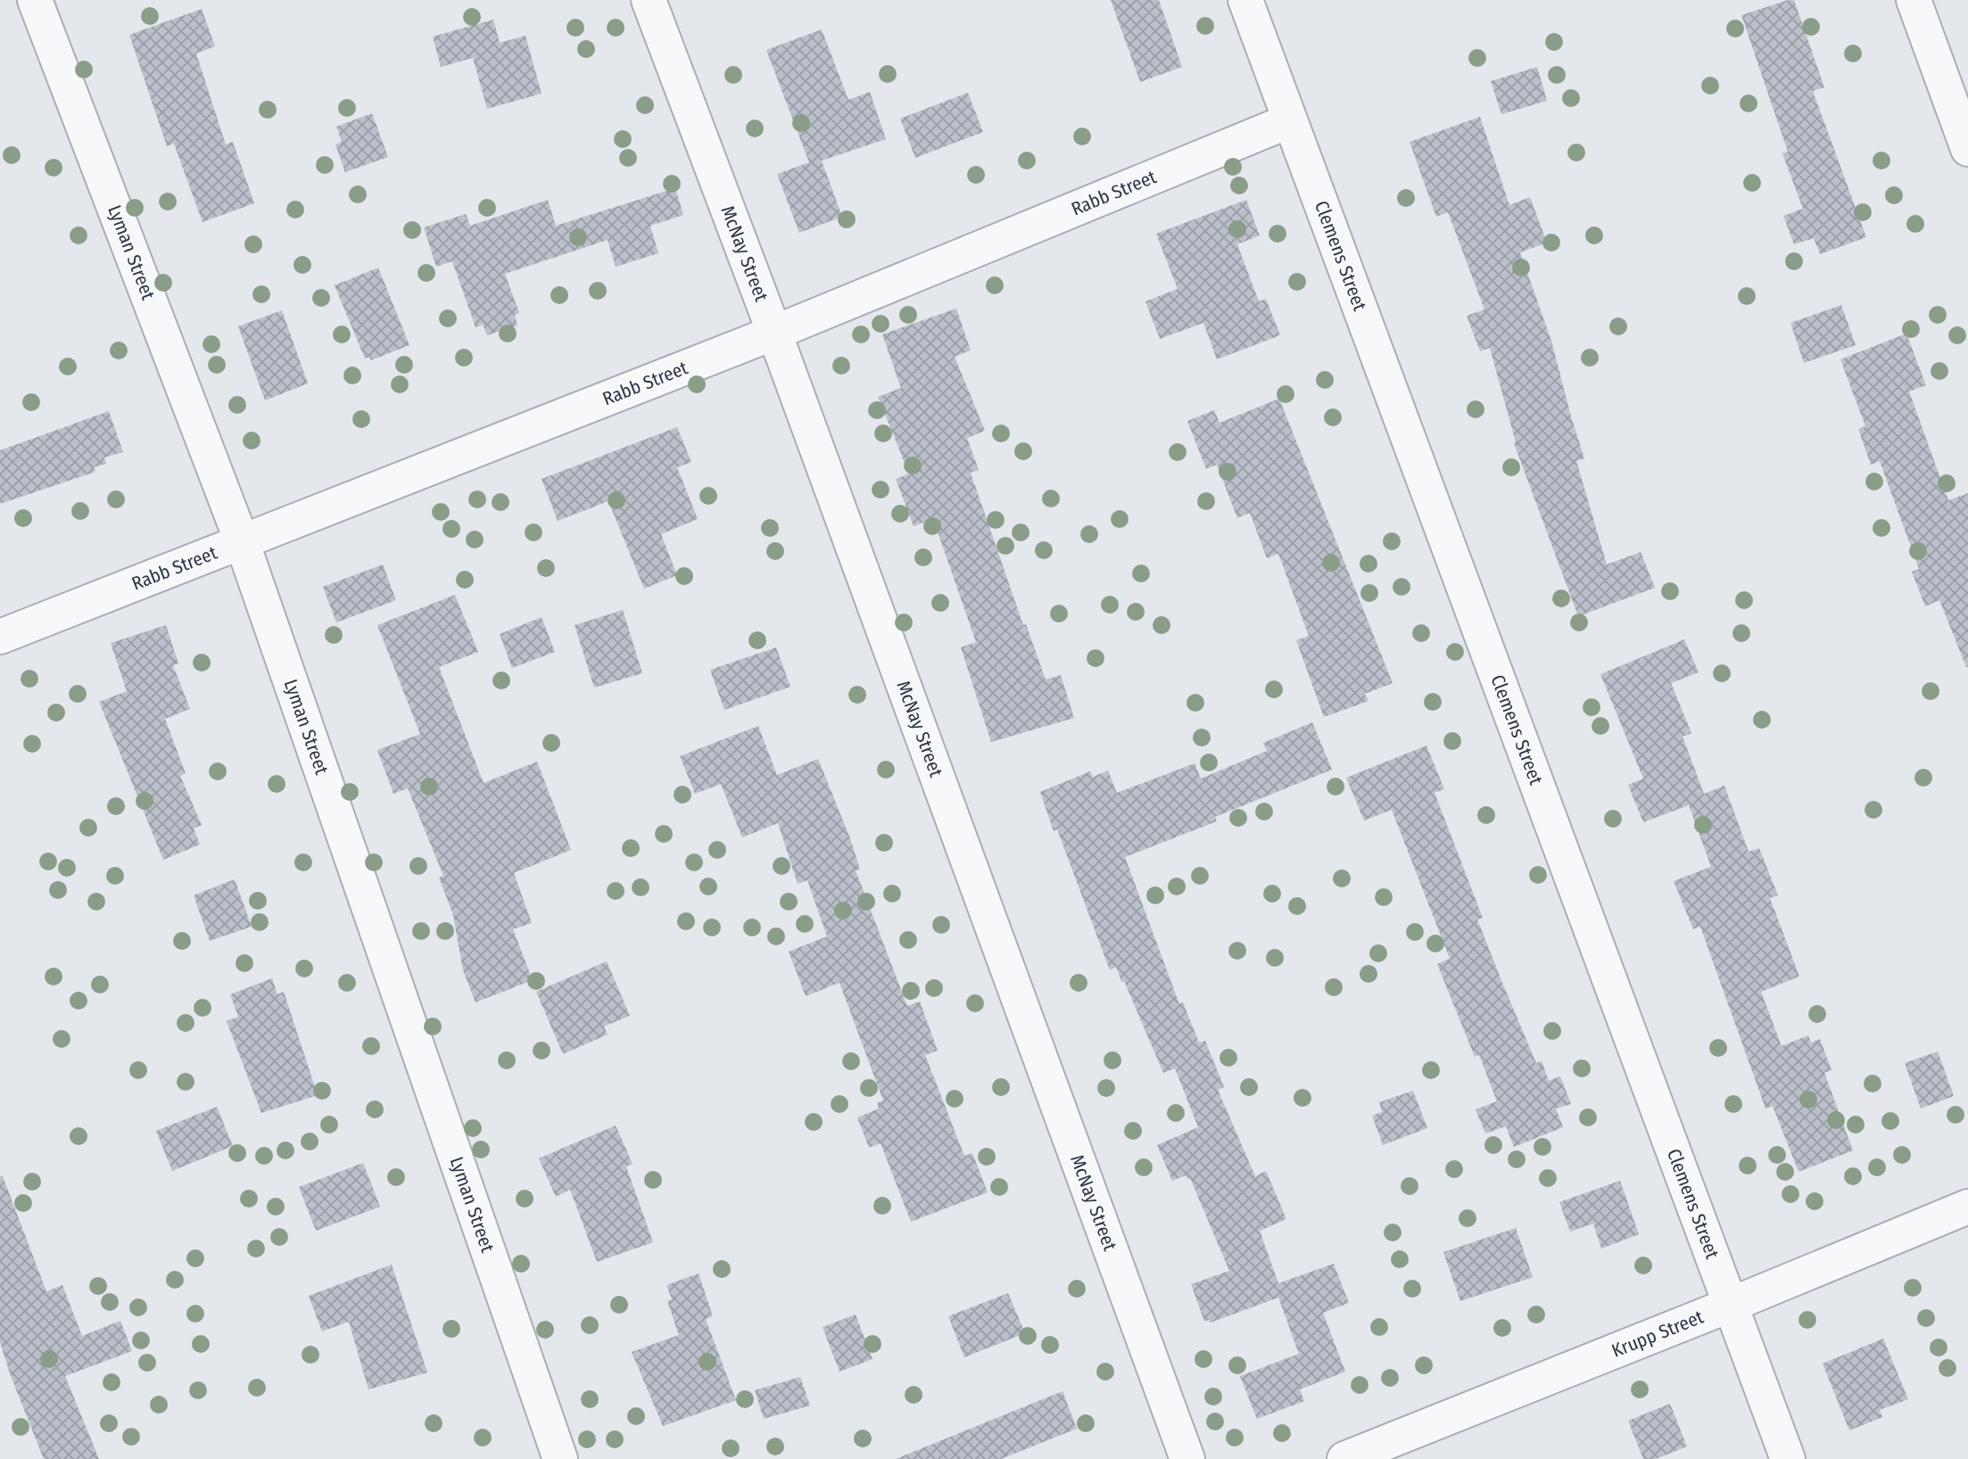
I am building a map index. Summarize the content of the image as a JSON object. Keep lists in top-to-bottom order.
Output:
{
  "streets": {
    "street": [
      "Rabb Street",
      "Lyman Street",
      "McNay Street",
      "Clemens Street",
      "Krupp Street"
    ]
  },
  "crossings": [
    ["Rabb Street", "Lyman Street"],
    ["Rabb Street", "McNay Street"],
    ["Rabb Street", "Clemens Street"],
    ["Clemens Street", "Krupp Street"]
  ]
}
